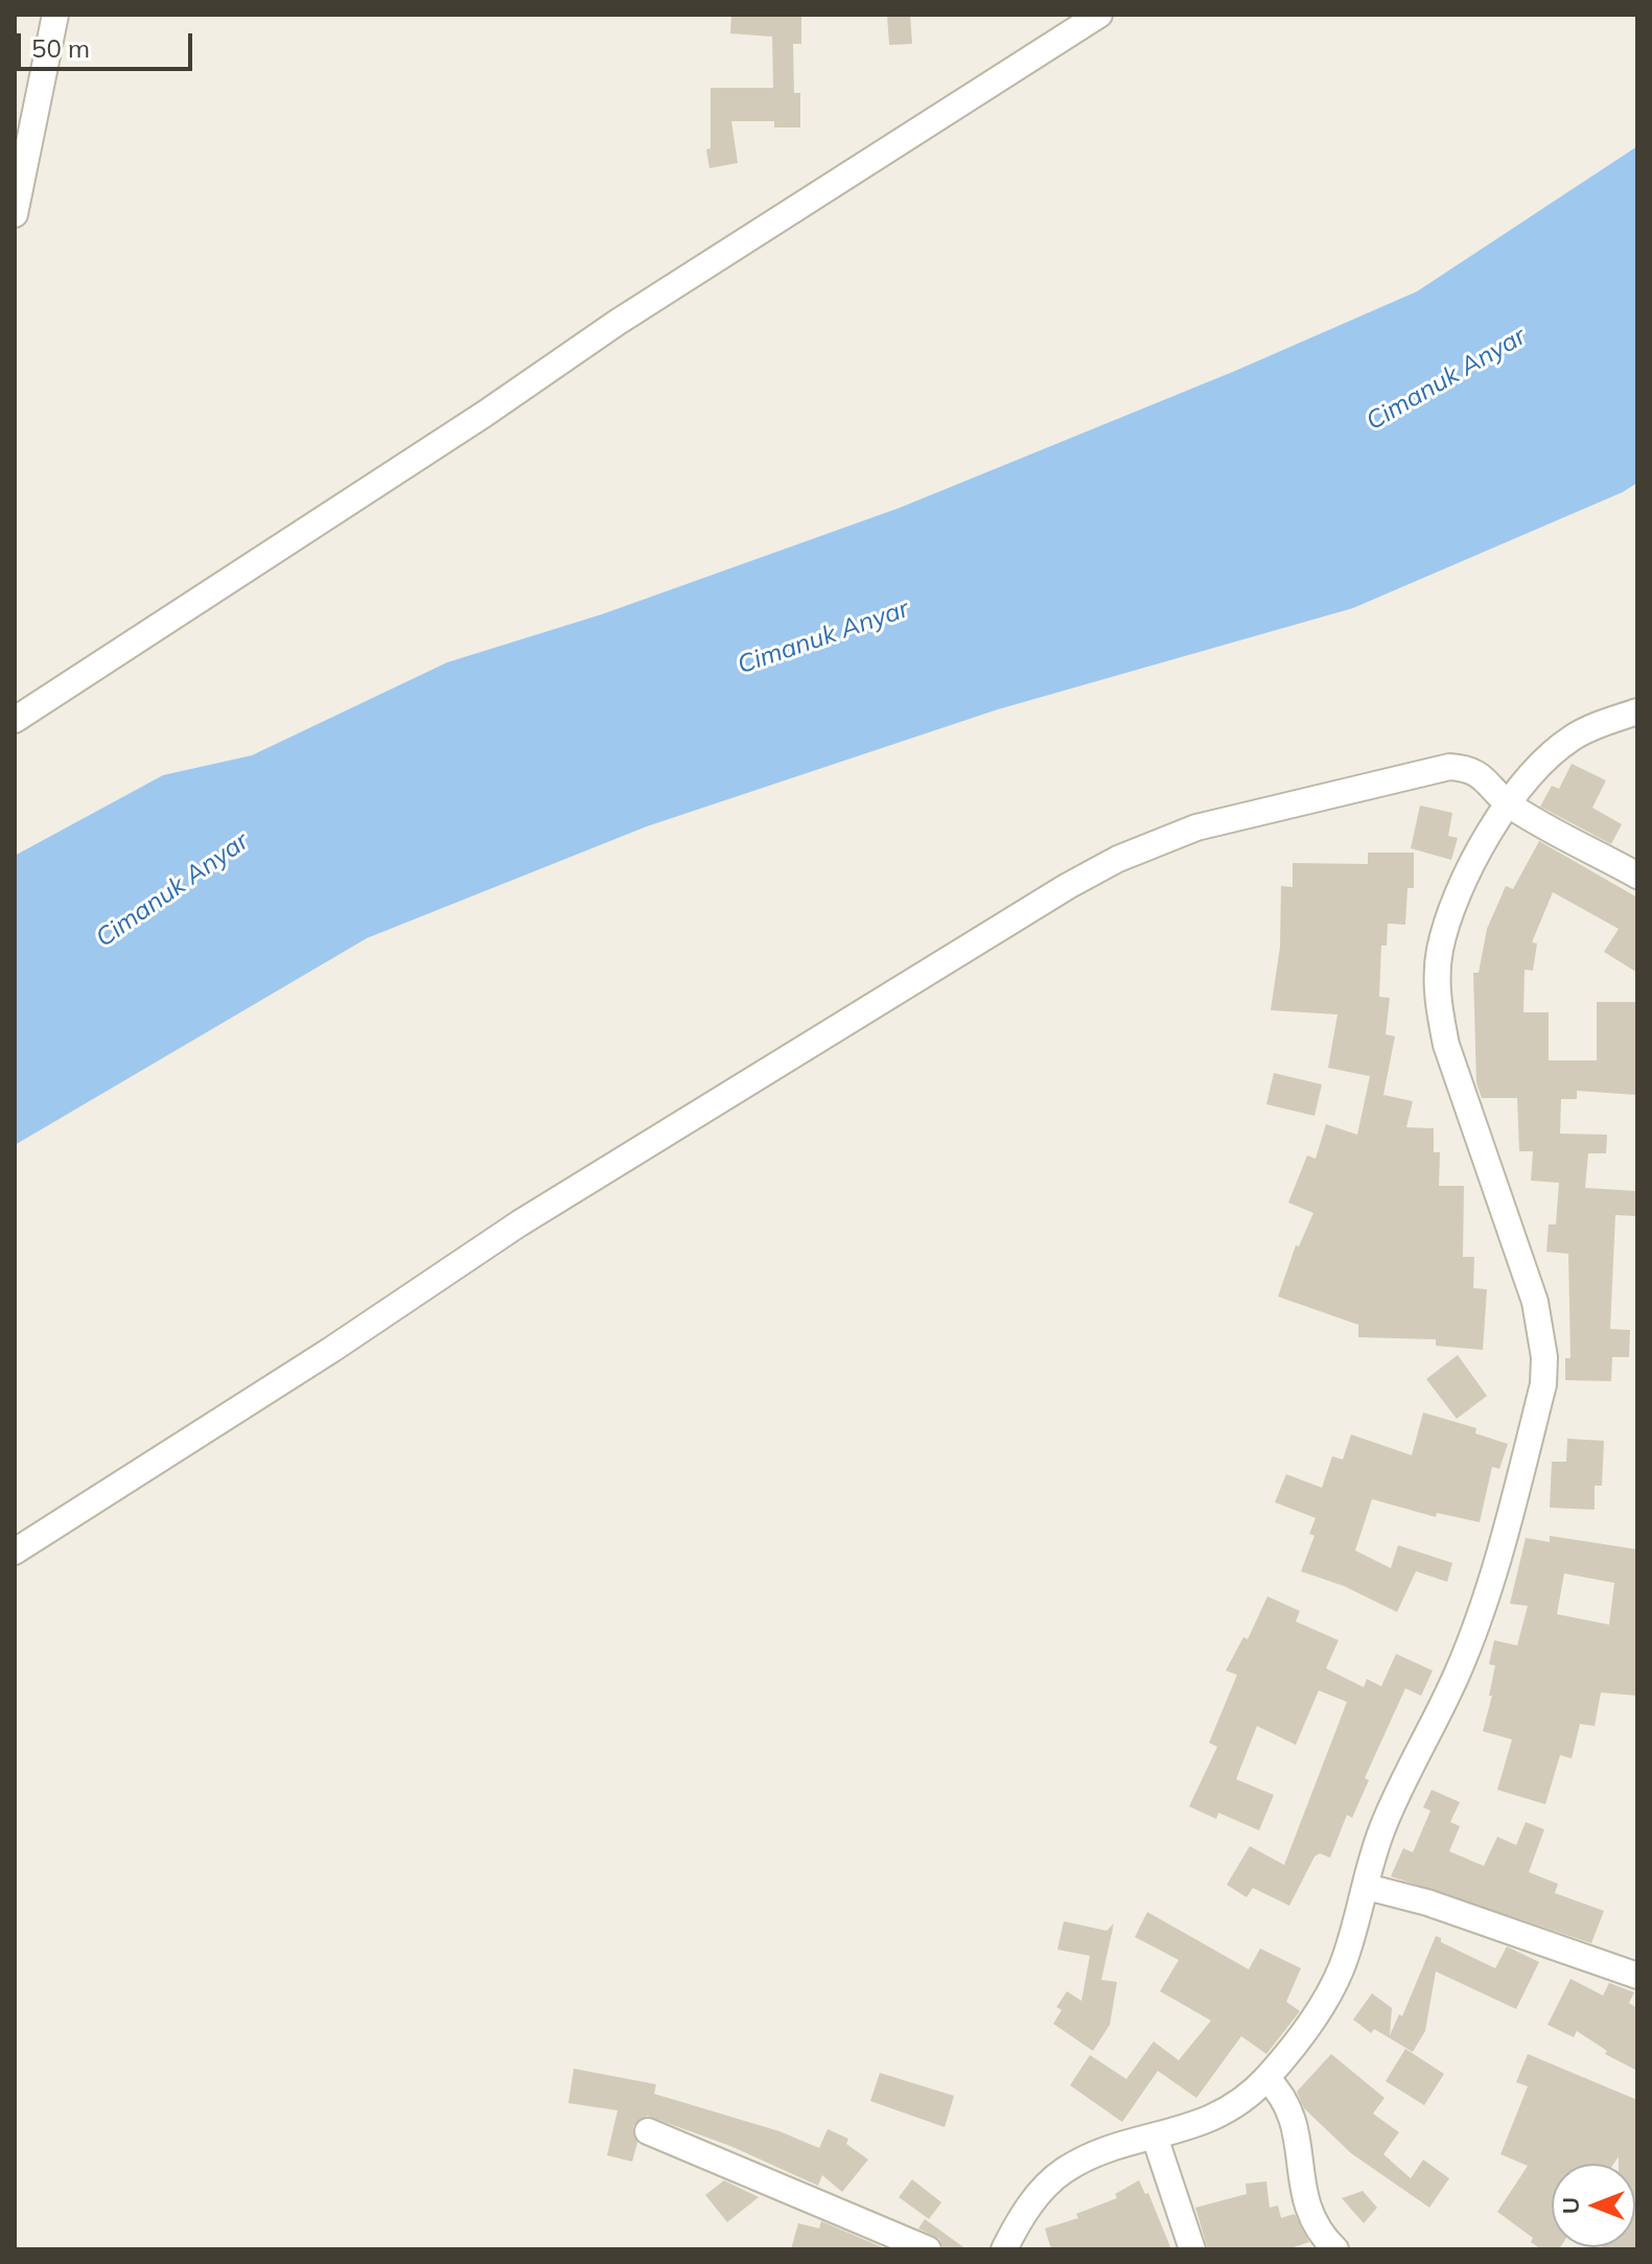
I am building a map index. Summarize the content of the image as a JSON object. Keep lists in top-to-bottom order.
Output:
{
  "water": ["Cimanuk Anyar"],
  "scale_bar": "50 m",
  "north": "left"
}
